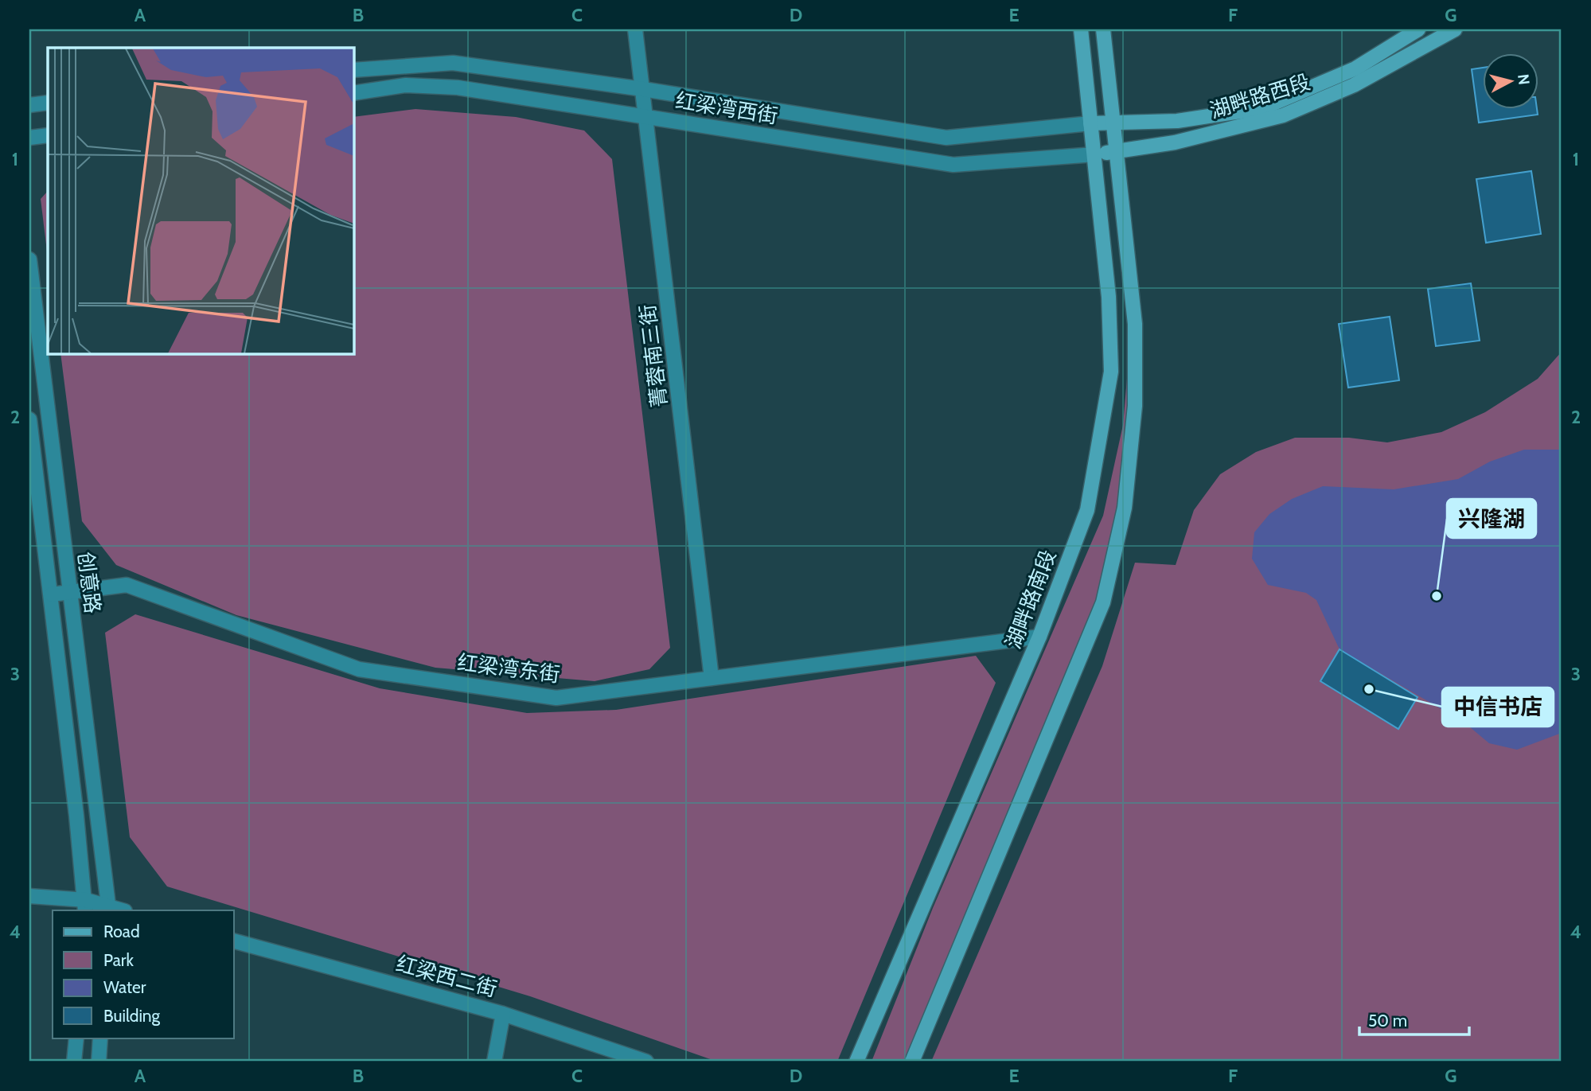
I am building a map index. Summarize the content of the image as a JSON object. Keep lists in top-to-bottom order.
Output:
{
  "streets": {
    "main road": ["湖畔路西段", "湖畔路南段"],
    "street": [
      "红梁湾西街",
      "菁蓉南三街",
      "创意路",
      "红梁湾东街",
      "红梁西二街"
    ]
  },
  "crossings": [
    ["湖畔路西段", "红梁湾西街"],
    ["湖畔路西段", "湖畔路南段"],
    ["红梁湾西街", "菁蓉南三街"],
    ["红梁湾西街", "湖畔路南段"],
    ["菁蓉南三街", "红梁湾东街"],
    ["创意路", "红梁湾东街"],
    ["湖畔路南段", "红梁湾东街"]
  ],
  "places": ["兴隆湖", "中信书店"],
  "legend": [
    "Road",
    "Park",
    "Water",
    "Building"
  ],
  "scale_bar": "50 m",
  "north": "right",
  "grid": {
    "columns": [
      "A",
      "B",
      "C",
      "D",
      "E",
      "F",
      "G"
    ],
    "rows": [
      "1",
      "2",
      "3",
      "4"
    ]
  }
}
